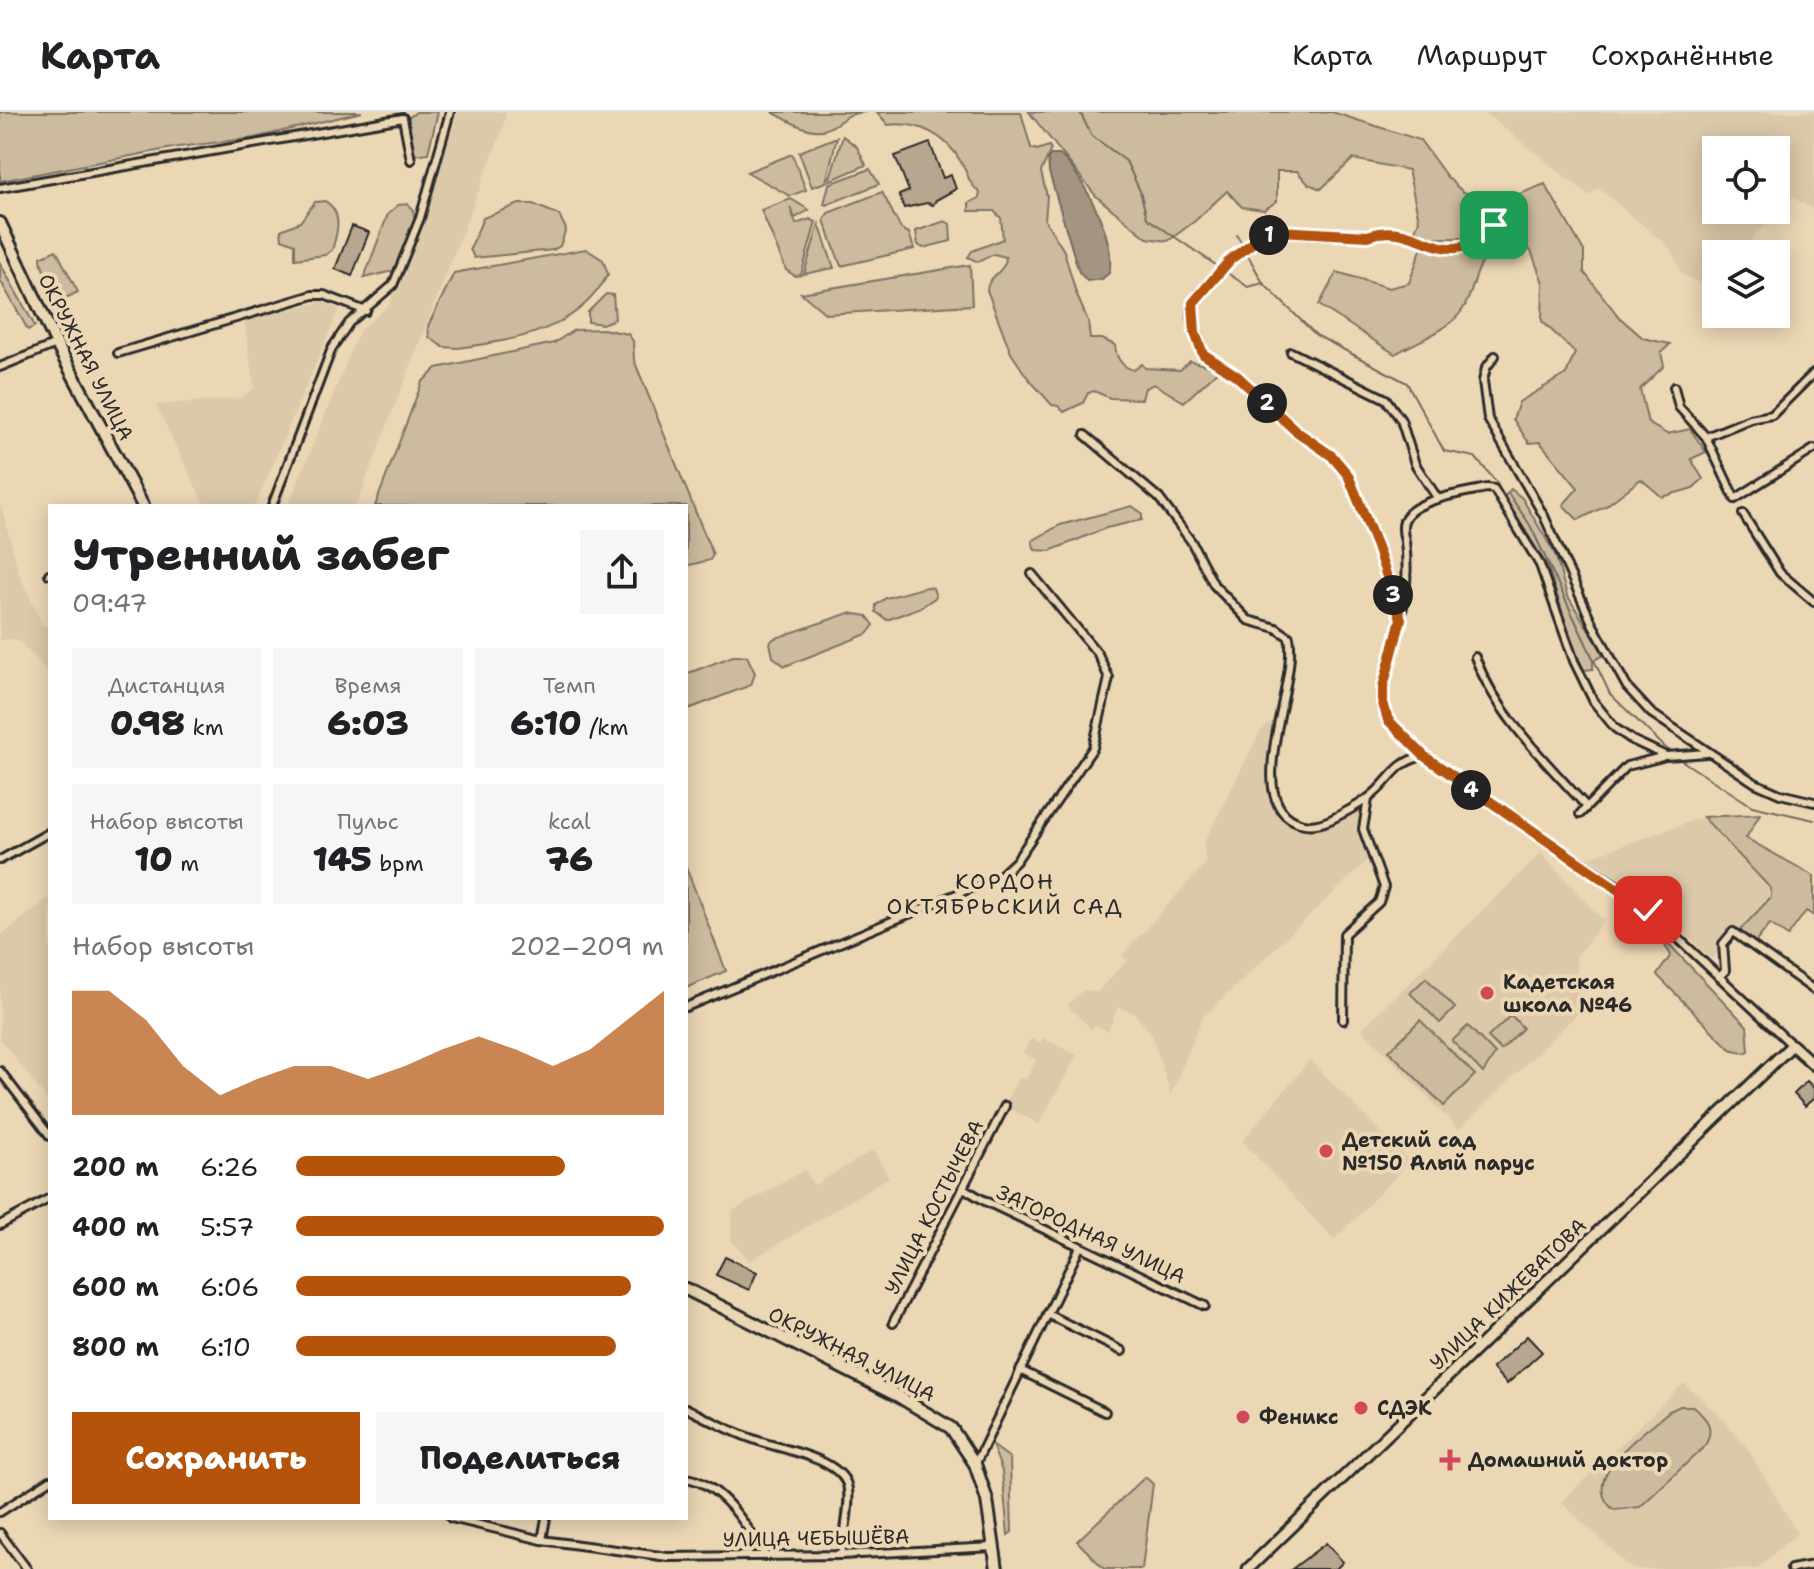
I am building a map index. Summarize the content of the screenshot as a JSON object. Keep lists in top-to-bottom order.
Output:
{
  "streets": {
    "main road": ["ОКРУЖНАЯ УЛИЦА", "УЛИЦА КИЖЕВАТОВА"],
    "street": ["УЛИЦА КОСТЫЧЕВА", "ЗАГОРОДНАЯ УЛИЦА", "УЛИЦА ЧЕБЫШЁВА"]
  },
  "crossings": [
    ["ОКРУЖНАЯ УЛИЦА", "УЛИЦА ЧЕБЫШЁВА"],
    ["УЛИЦА КОСТЫЧЕВА", "ЗАГОРОДНАЯ УЛИЦА"]
  ],
  "districts": ["КОРДОН ОКТЯБРЬСКИЙ САД"],
  "places": {
    "other": [
      "Кадетская школа №46",
      "Детский сад №150 Алый парус",
      "СДЭК",
      "Феникс"
    ],
    "health": ["Домашний доктор"]
  },
  "page": {
    "header": "Карта",
    "nav": ["Карта", "Маршрут", "Сохранённые"],
    "pins": [
      "1",
      "2",
      "3",
      "4"
    ],
    "heading": ["Утренний забег", "09:47"],
    "stats": [
      ["Дистанция", "0.98 km"],
      ["Время", "6:03"],
      ["Темп", "6:10 /km"],
      ["Набор высоты", "10 m"],
      ["Пульс", "145 bpm"],
      ["kcal", "76"]
    ],
    "chart": ["Набор высоты", "202–209 m"],
    "list": [
      {
        "name": "200 m",
        "note": "6:26"
      },
      {
        "name": "400 m",
        "note": "5:57"
      },
      {
        "name": "600 m",
        "note": "6:06"
      },
      {
        "name": "800 m",
        "note": "6:10"
      }
    ],
    "buttons": ["Сохранить", "Поделиться"]
  }
}
